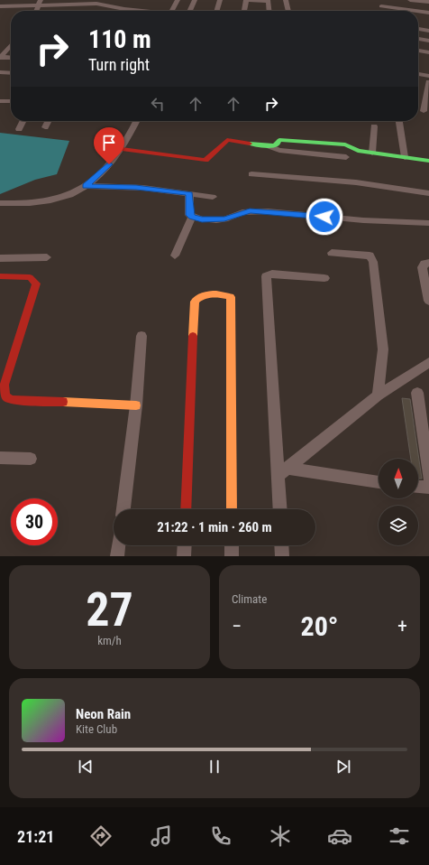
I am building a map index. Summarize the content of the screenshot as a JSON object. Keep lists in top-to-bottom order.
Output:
{
  "north": "top",
  "page": {
    "turn": ["110 m", "Turn right"],
    "limit": "30",
    "trip": "21:22 · 1 min · 260 m",
    "tile": [
      ["27", "km/h"],
      "Climate"
    ],
    "heat": ["−", "20°", "+"],
    "song": ["Neon Rain", "Kite Club"],
    "tabs": "21:21"
  }
}
